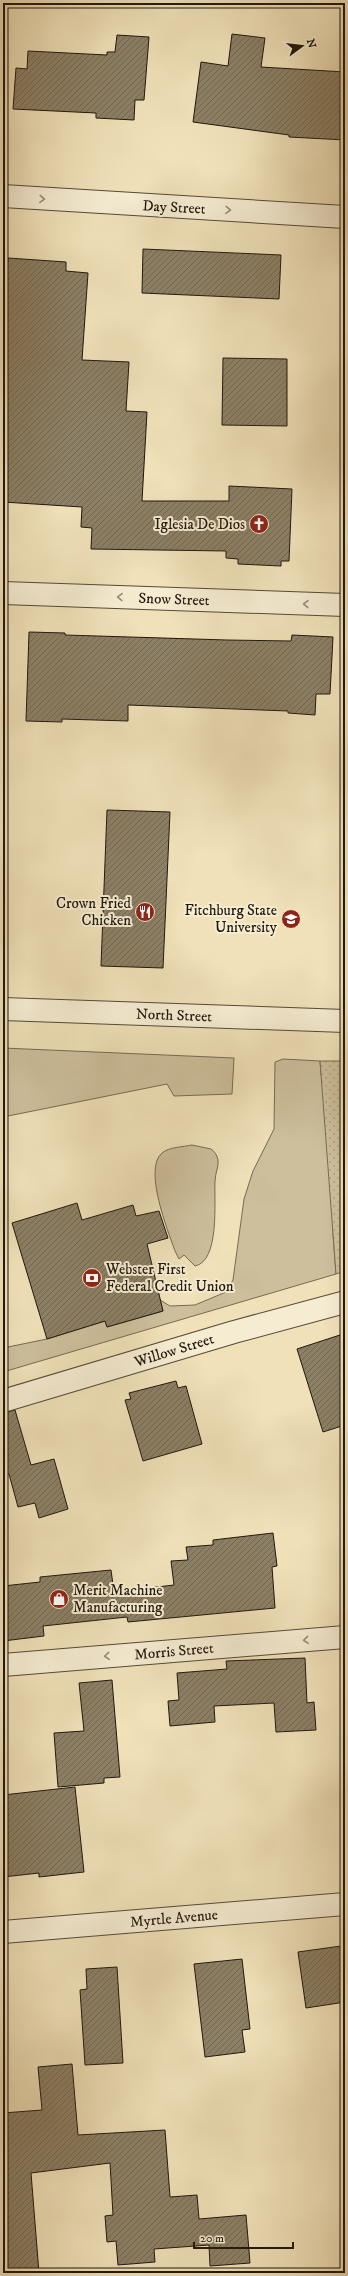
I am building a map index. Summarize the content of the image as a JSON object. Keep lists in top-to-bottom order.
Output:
{
  "streets": {
    "street": [
      "Day Street",
      "Snow Street",
      "North Street",
      "Willow Street",
      "Morris Street",
      "Myrtle Avenue"
    ]
  },
  "one_way": ["Day Street", "Snow Street", "Morris Street"],
  "places": {
    "church": ["Iglesia De Dios"],
    "restaurant": ["Crown Fried Chicken"],
    "school or university": ["Fitchburg State University"],
    "bank": ["Webster First Federal Credit Union"],
    "shop": ["Merit Machine Manufacturing"]
  },
  "scale_bar": "20 m",
  "north": "right"
}
